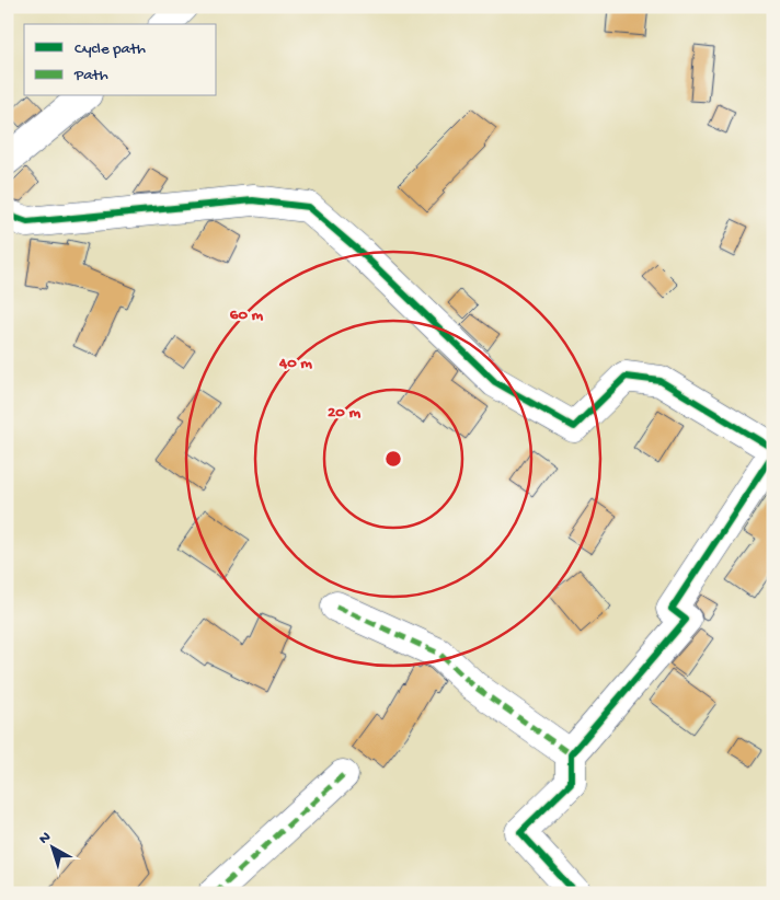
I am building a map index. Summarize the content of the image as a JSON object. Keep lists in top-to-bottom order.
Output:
{
  "legend": ["Cycle path", "Path"],
  "north": "top left",
  "rings": ["60 m", "40 m", "20 m"]
}
